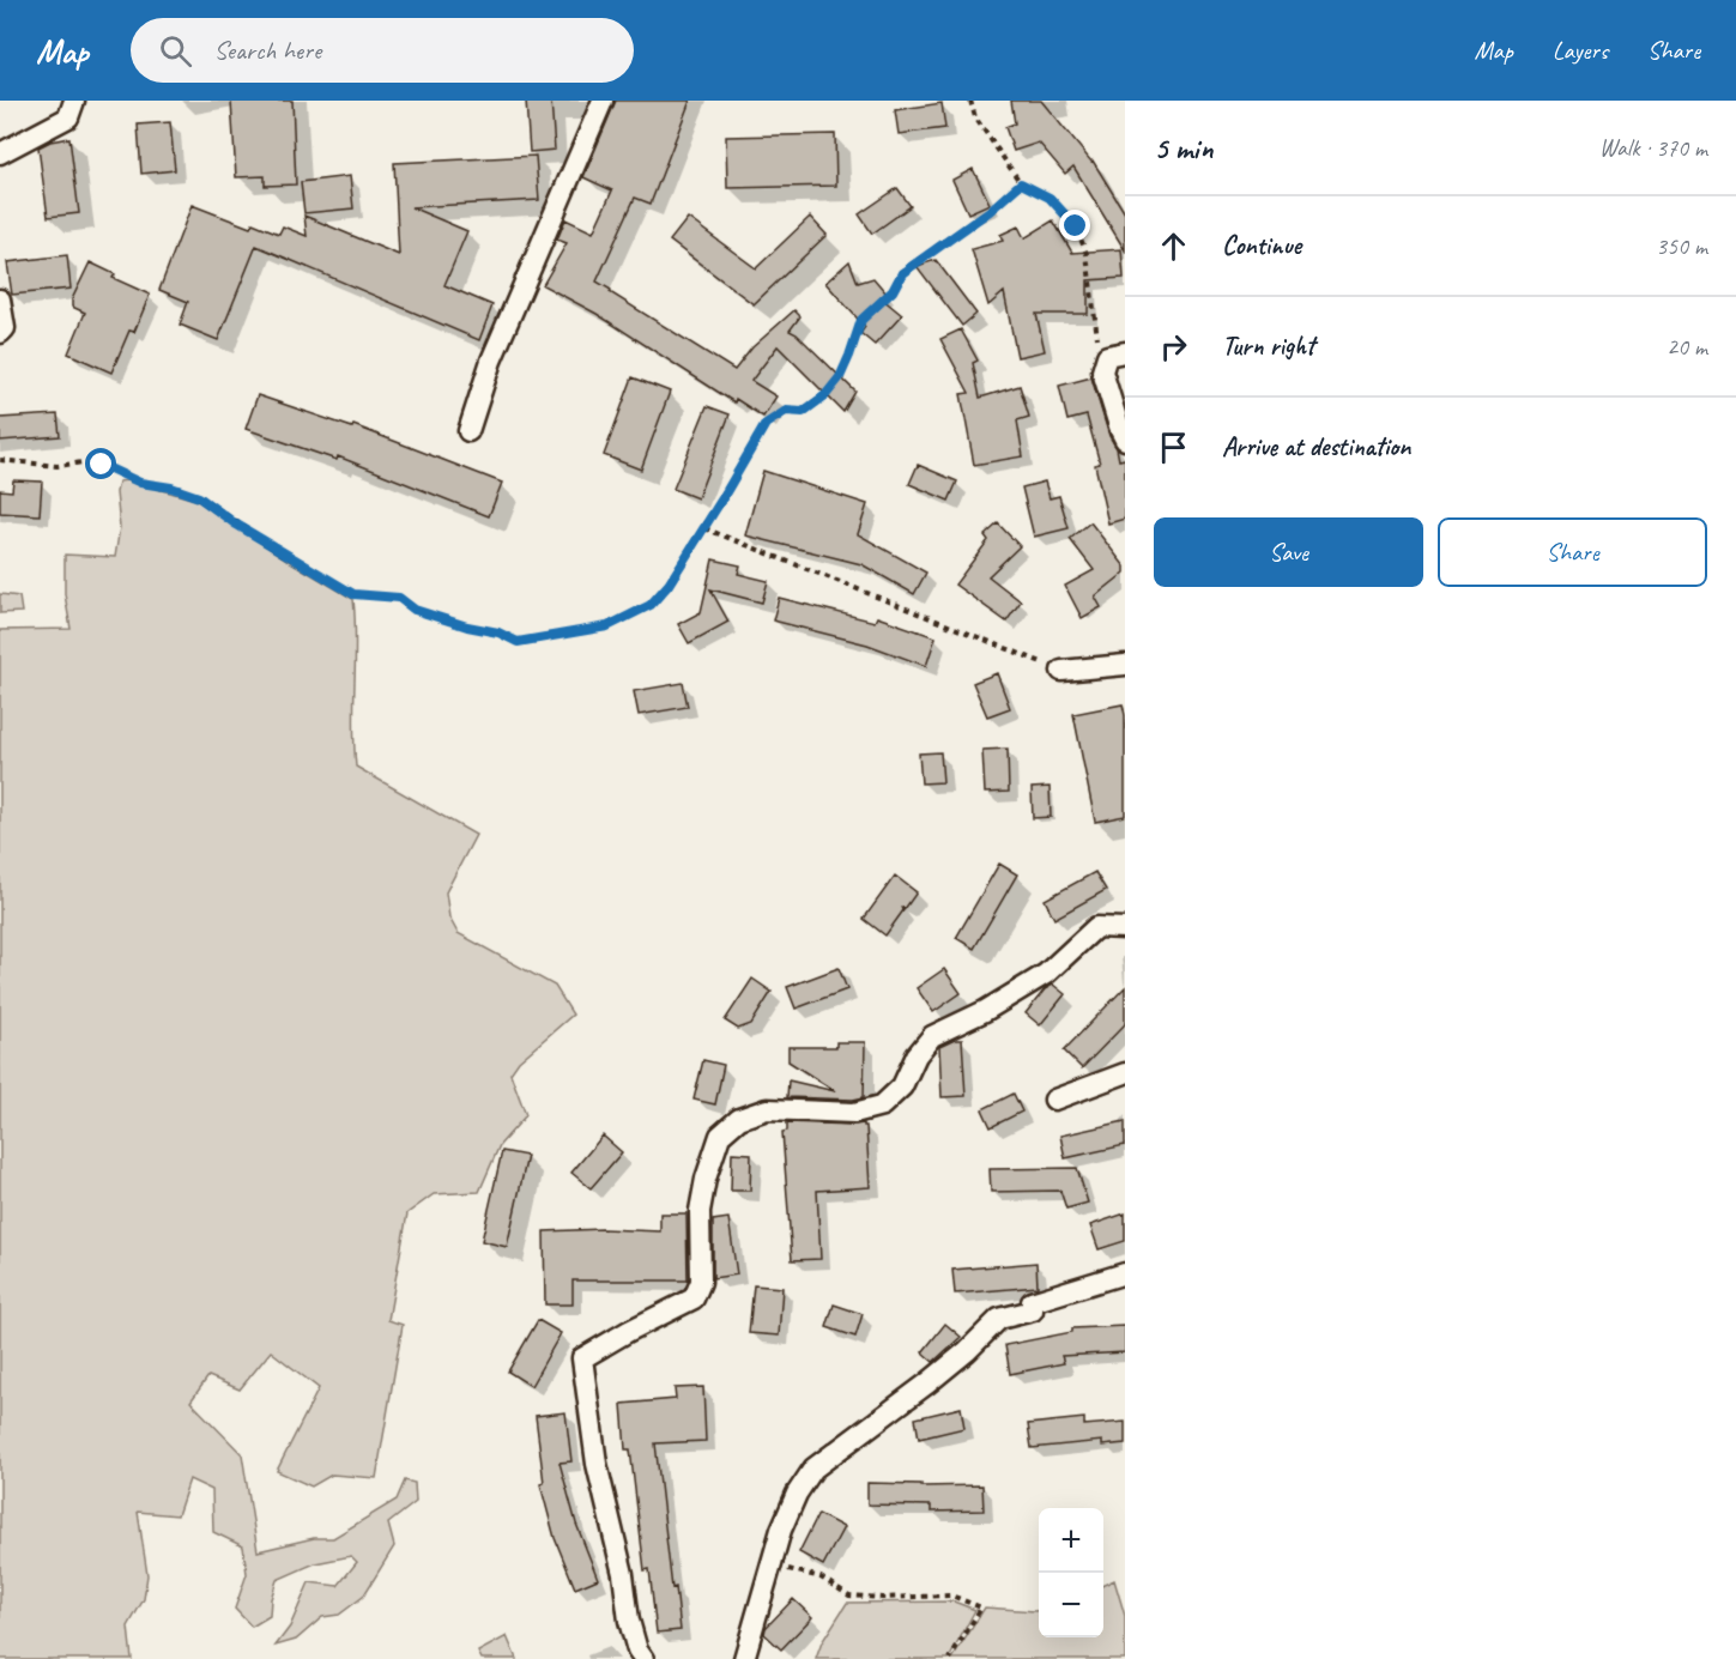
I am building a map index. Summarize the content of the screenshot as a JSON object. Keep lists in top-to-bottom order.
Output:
{
  "page": {
    "header": "Map",
    "search": "Search here",
    "nav": ["Map", "Layers", "Share"],
    "heading": ["5 min", "Walk · 370 m"],
    "list": [
      ["Continue", "350 m"],
      ["Turn right", "20 m"],
      "Arrive at destination"
    ],
    "buttons": ["Save", "Share"],
    "map_buttons": ["+", "−"]
  }
}
